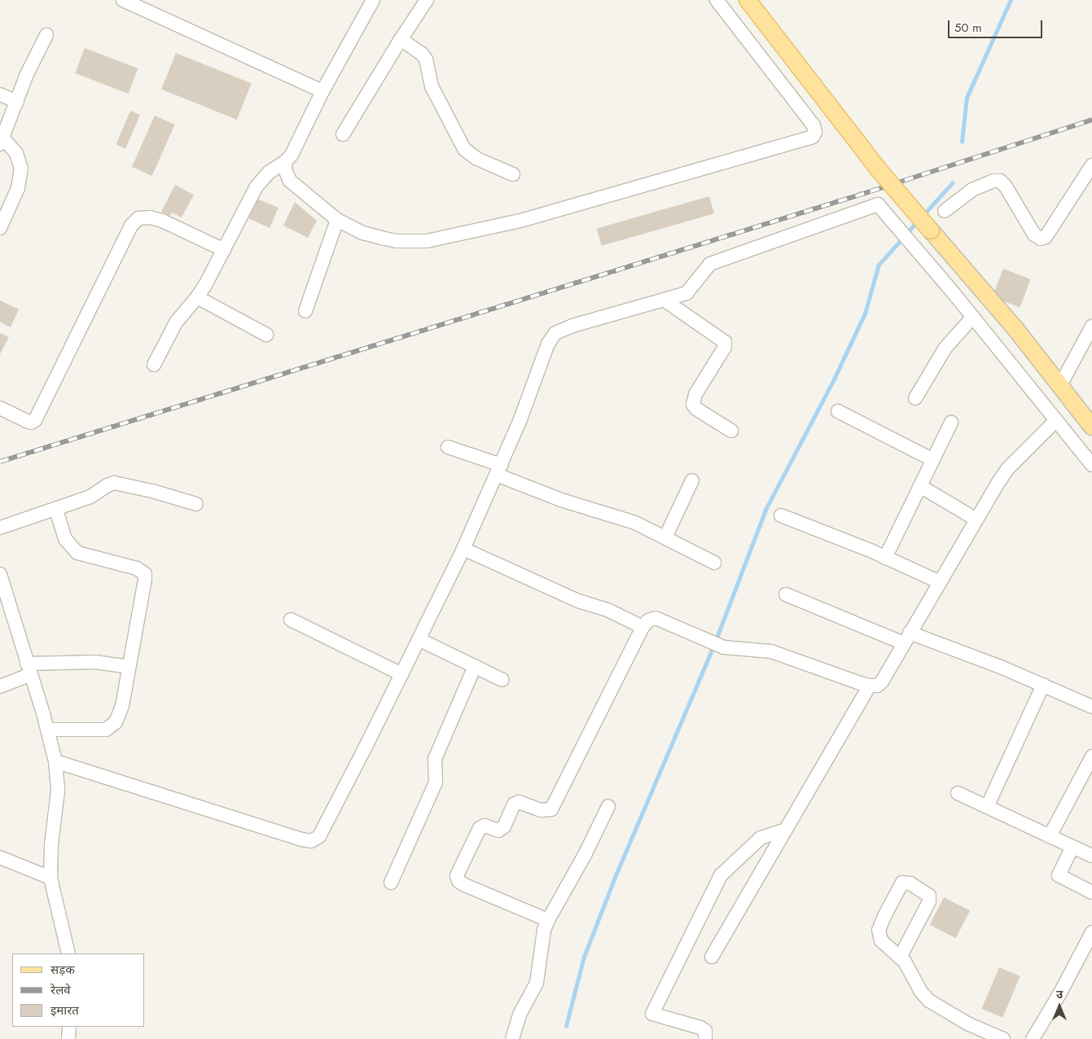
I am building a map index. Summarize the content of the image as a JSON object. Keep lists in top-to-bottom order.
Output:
{
  "legend": ["सड़क", "रेलवे", "इमारत"],
  "scale_bar": "50 m",
  "north": "top"
}
